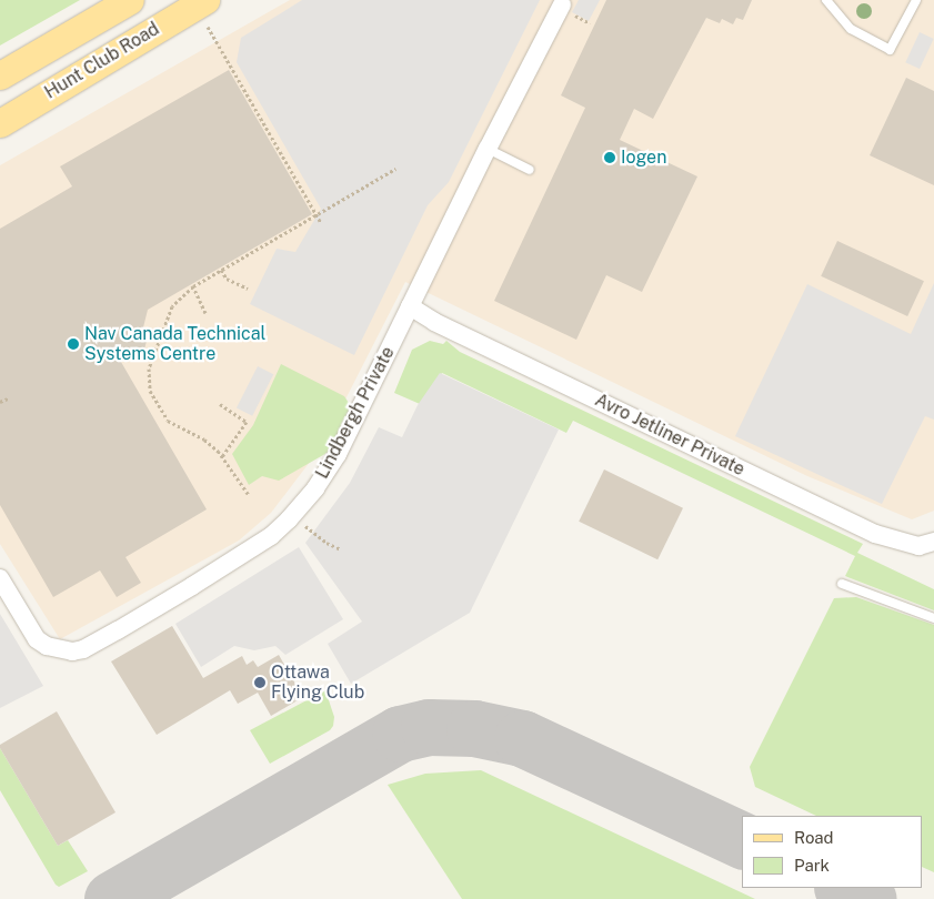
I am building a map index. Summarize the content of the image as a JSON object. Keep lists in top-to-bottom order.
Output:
{
  "streets": {
    "main road": ["Hunt Club Road"],
    "street": ["Lindbergh Private", "Avro Jetliner Private"]
  },
  "crossings": [
    ["Lindbergh Private", "Avro Jetliner Private"]
  ],
  "places": ["Iogen", "Nav Canada Technical Systems Centre", "Ottawa Flying Club"],
  "legend": ["Road", "Park"]
}
